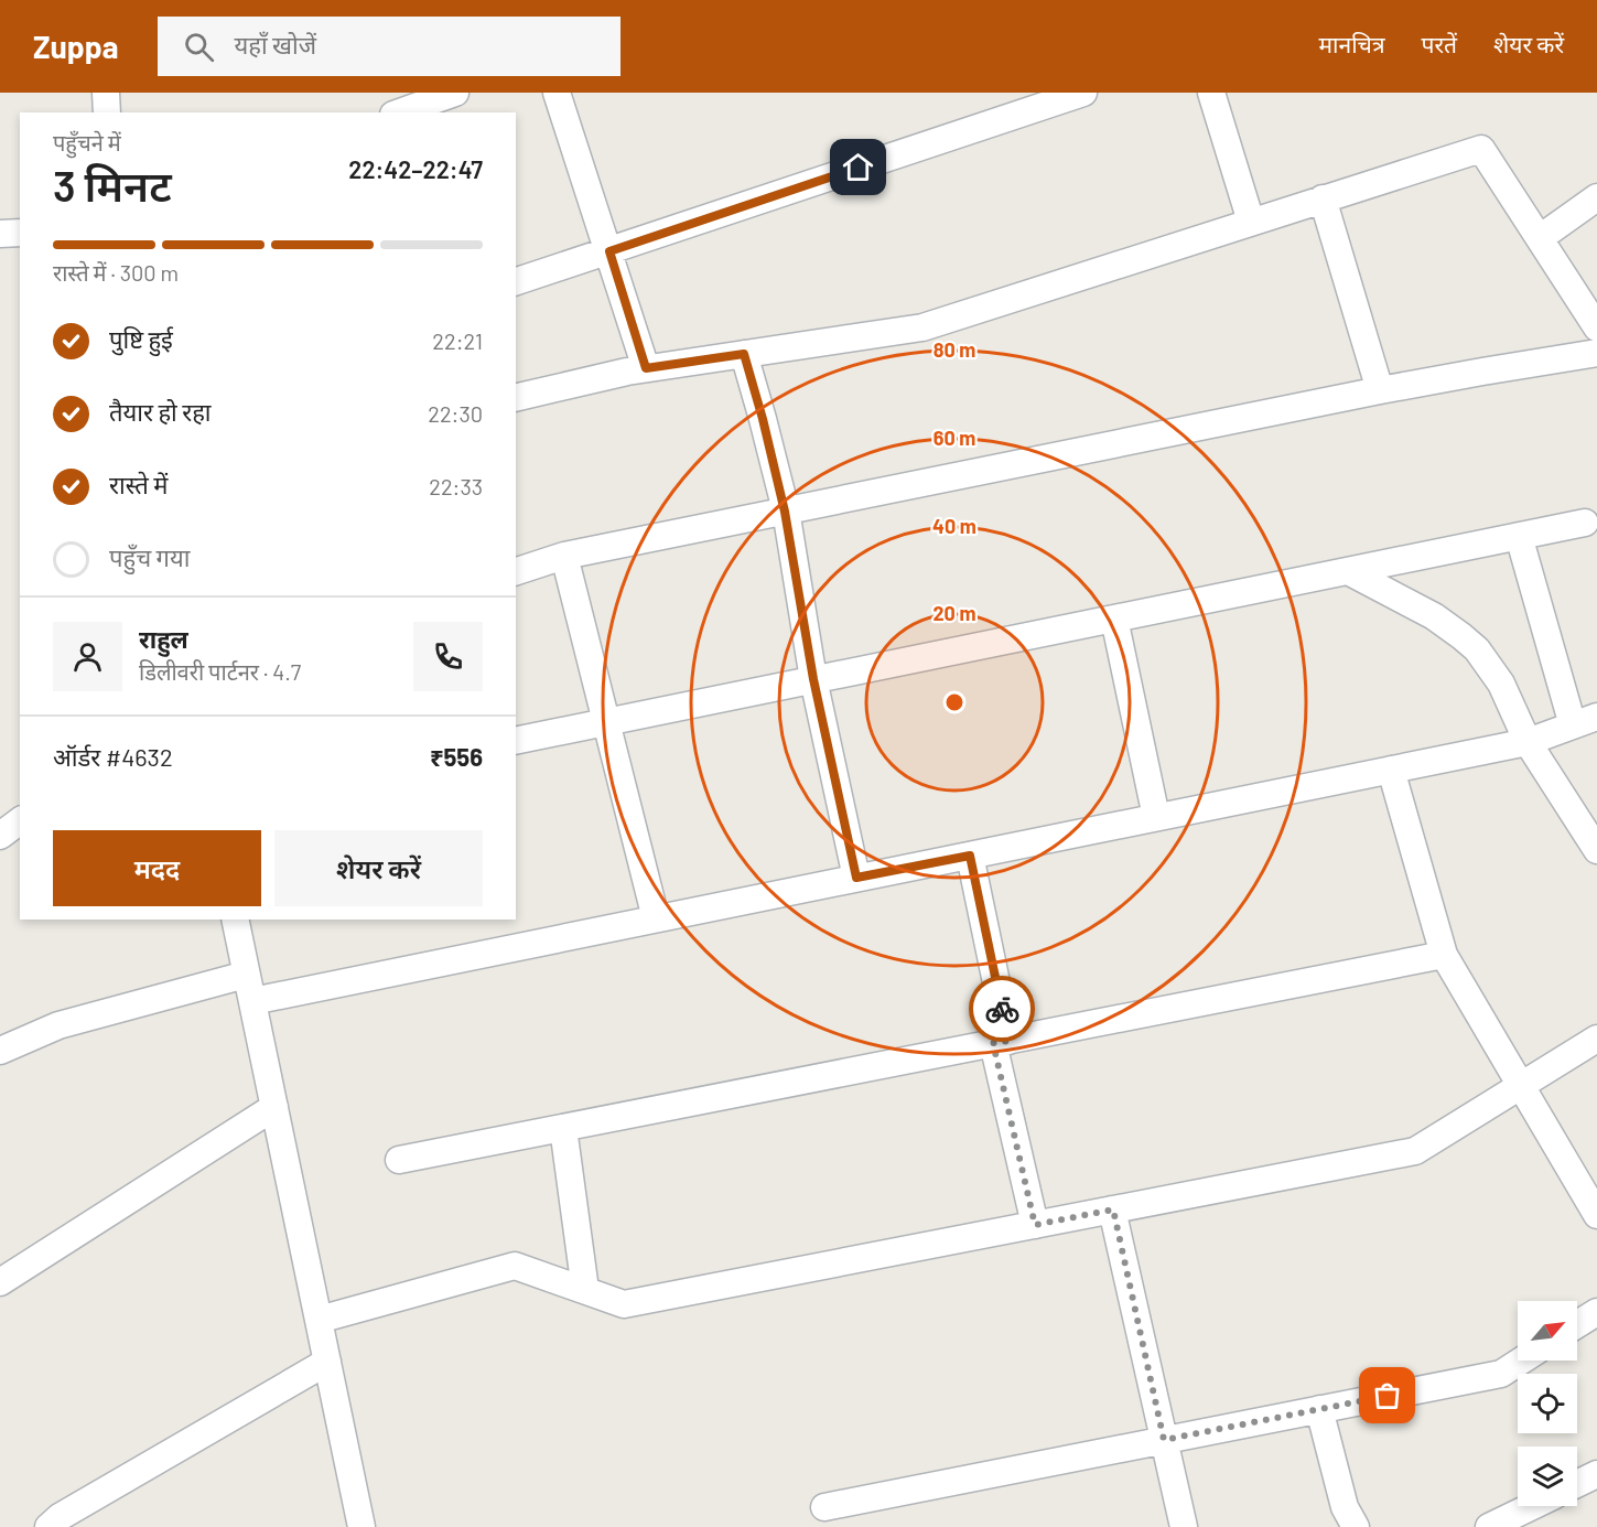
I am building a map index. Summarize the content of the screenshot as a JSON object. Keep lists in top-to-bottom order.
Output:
{
  "north": "top right",
  "page": {
    "header": "Zuppa",
    "search": "यहाँ खोजें",
    "nav": ["मानचित्र", "परतें", "शेयर करें"],
    "heading": ["3 मिनट", "पहुँचने में", "22:42–22:47"],
    "panel": [
      "राहुल",
      "डिलीवरी पार्टनर · 4.7",
      "ऑर्डर #4632",
      "₹556"
    ],
    "bar": "रास्ते में · 300 m",
    "list": [
      ["पुष्टि हुई", "22:21"],
      ["तैयार हो रहा", "22:30"],
      ["रास्ते में", "22:33"],
      "पहुँच गया"
    ],
    "buttons": ["मदद", "शेयर करें"]
  },
  "rings": [
    "80 m",
    "60 m",
    "40 m",
    "20 m"
  ]
}
